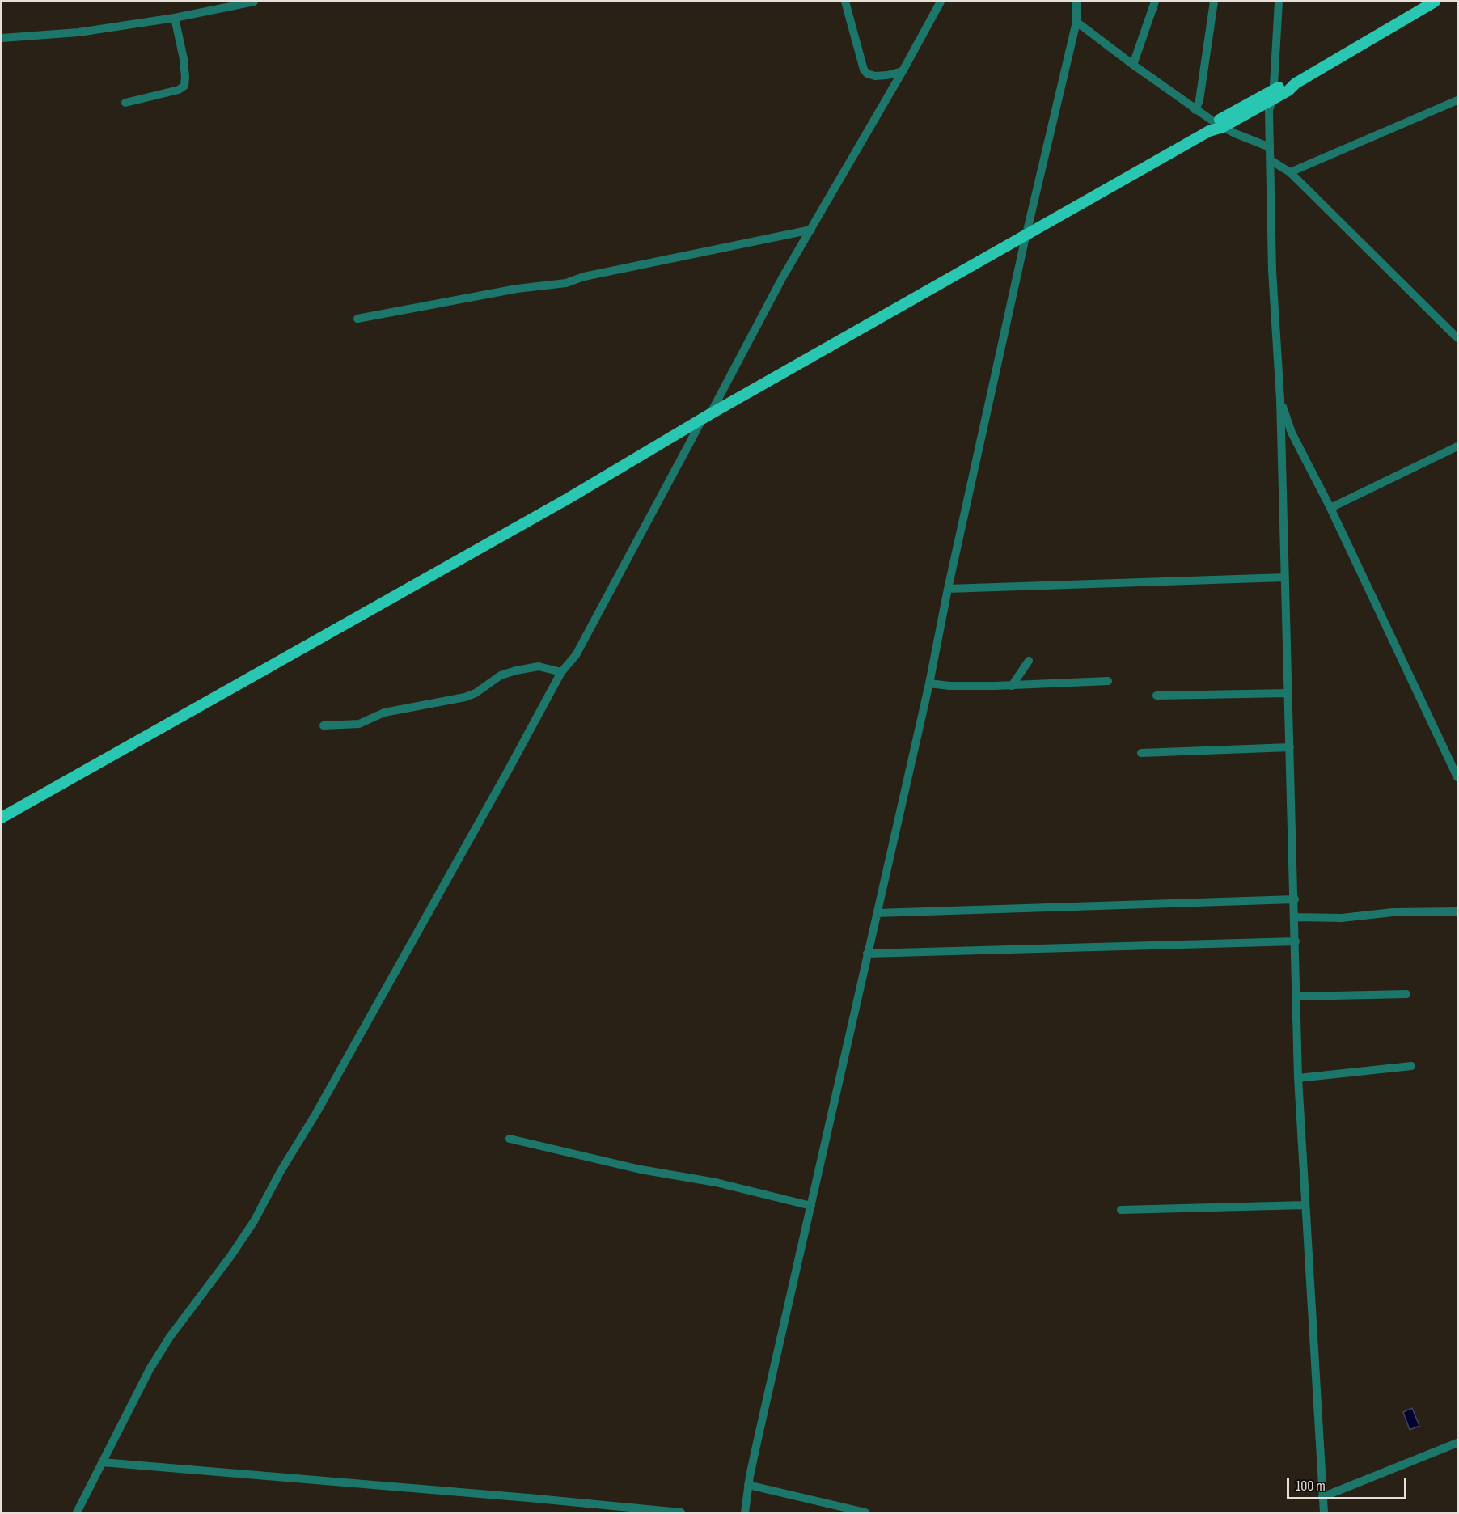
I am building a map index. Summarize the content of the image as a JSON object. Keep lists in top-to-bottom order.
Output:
{
  "scale_bar": "100 m"
}
